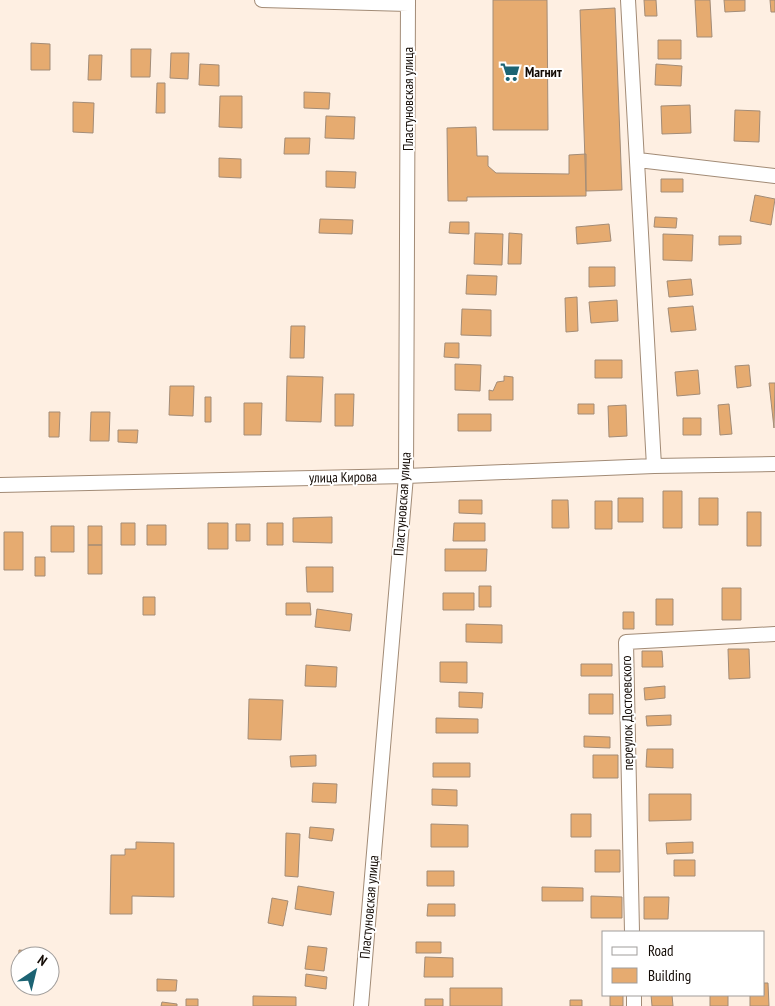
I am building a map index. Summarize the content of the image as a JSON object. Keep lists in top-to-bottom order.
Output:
{
  "streets": {
    "street": ["Пластуновская улица", "улица Кирова", "переулок Достоевского"]
  },
  "crossings": [
    ["Пластуновская улица", "улица Кирова"]
  ],
  "places": {
    "supermarket": ["Магнит"]
  },
  "legend": ["Road", "Building"],
  "north": "top right"
}
